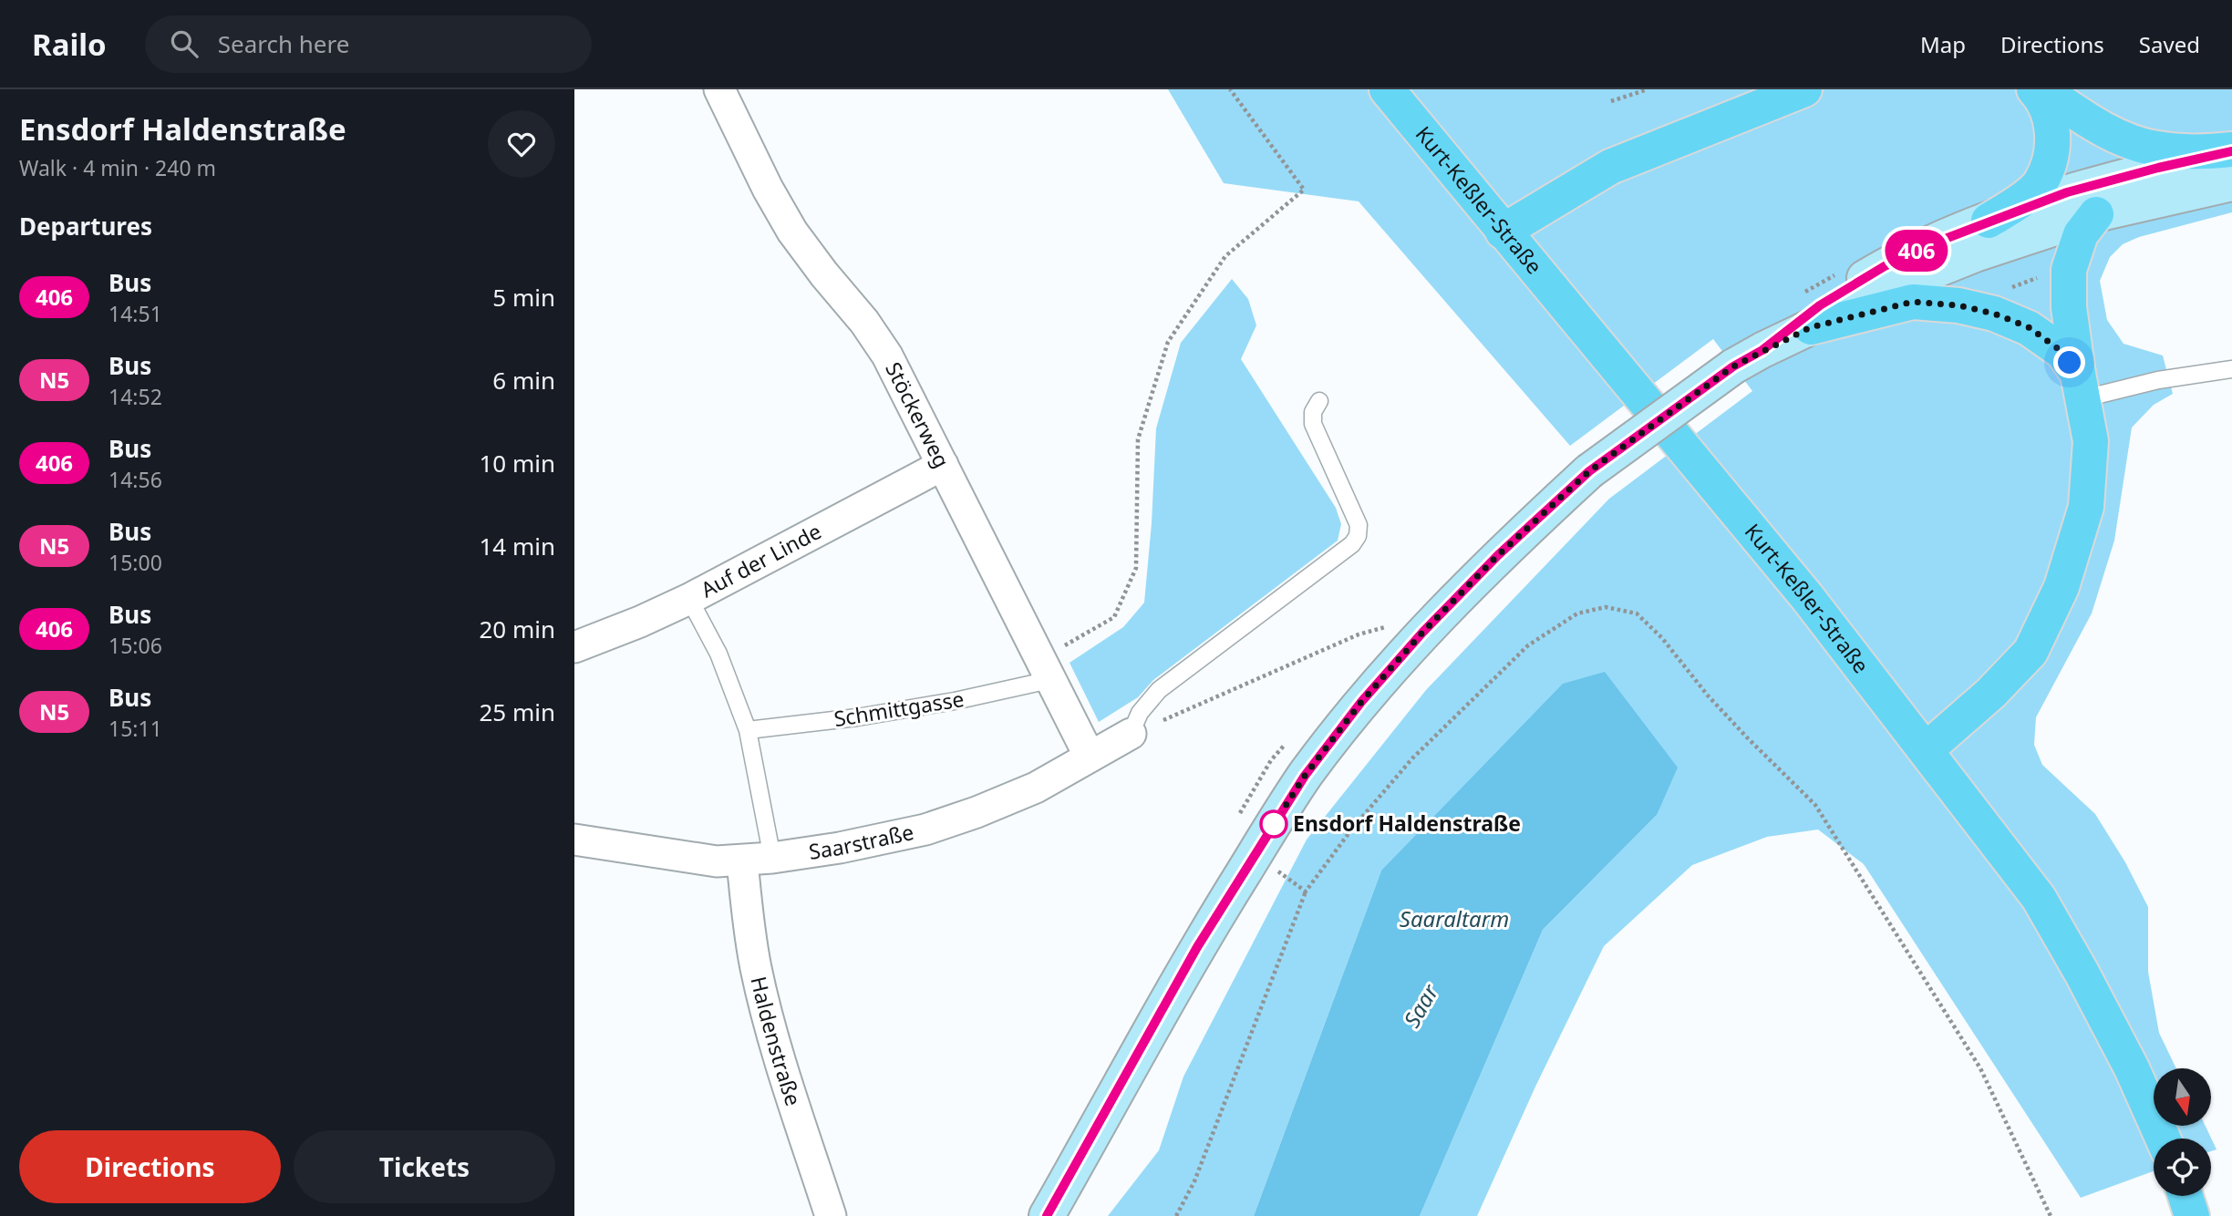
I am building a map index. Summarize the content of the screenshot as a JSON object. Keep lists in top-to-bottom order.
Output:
{
  "streets": {
    "main road": ["Kurt-Keßler-Straße"],
    "street": [
      "Stöckerweg",
      "Auf der Linde",
      "Saarstraße",
      "Haldenstraße"
    ],
    "lane": ["Schmittgasse"]
  },
  "crossings": [
    ["Stöckerweg", "Auf der Linde"],
    ["Stöckerweg", "Schmittgasse"],
    ["Stöckerweg", "Saarstraße"],
    ["Saarstraße", "Haldenstraße"]
  ],
  "water": ["Saaraltarm", "Saar"],
  "places": ["Ensdorf Haldenstraße"],
  "lines": ["bus line 406"],
  "north": "bottom",
  "page": {
    "header": "Railo",
    "search": "Search here",
    "nav": ["Map", "Directions", "Saved"],
    "heading": [
      ["Ensdorf Haldenstraße", "Walk · 4 min · 240 m"],
      "Departures"
    ],
    "on_map": "406",
    "list": [
      {
        "mark": "406",
        "name": "Bus",
        "note": "14:51",
        "value": "5 min"
      },
      {
        "mark": "N5",
        "name": "Bus",
        "note": "14:52",
        "value": "6 min"
      },
      {
        "mark": "406",
        "name": "Bus",
        "note": "14:56",
        "value": "10 min"
      },
      {
        "mark": "N5",
        "name": "Bus",
        "note": "15:00",
        "value": "14 min"
      },
      {
        "mark": "406",
        "name": "Bus",
        "note": "15:06",
        "value": "20 min"
      },
      {
        "mark": "N5",
        "name": "Bus",
        "note": "15:11",
        "value": "25 min"
      }
    ],
    "buttons": ["Directions", "Tickets"]
  }
}
